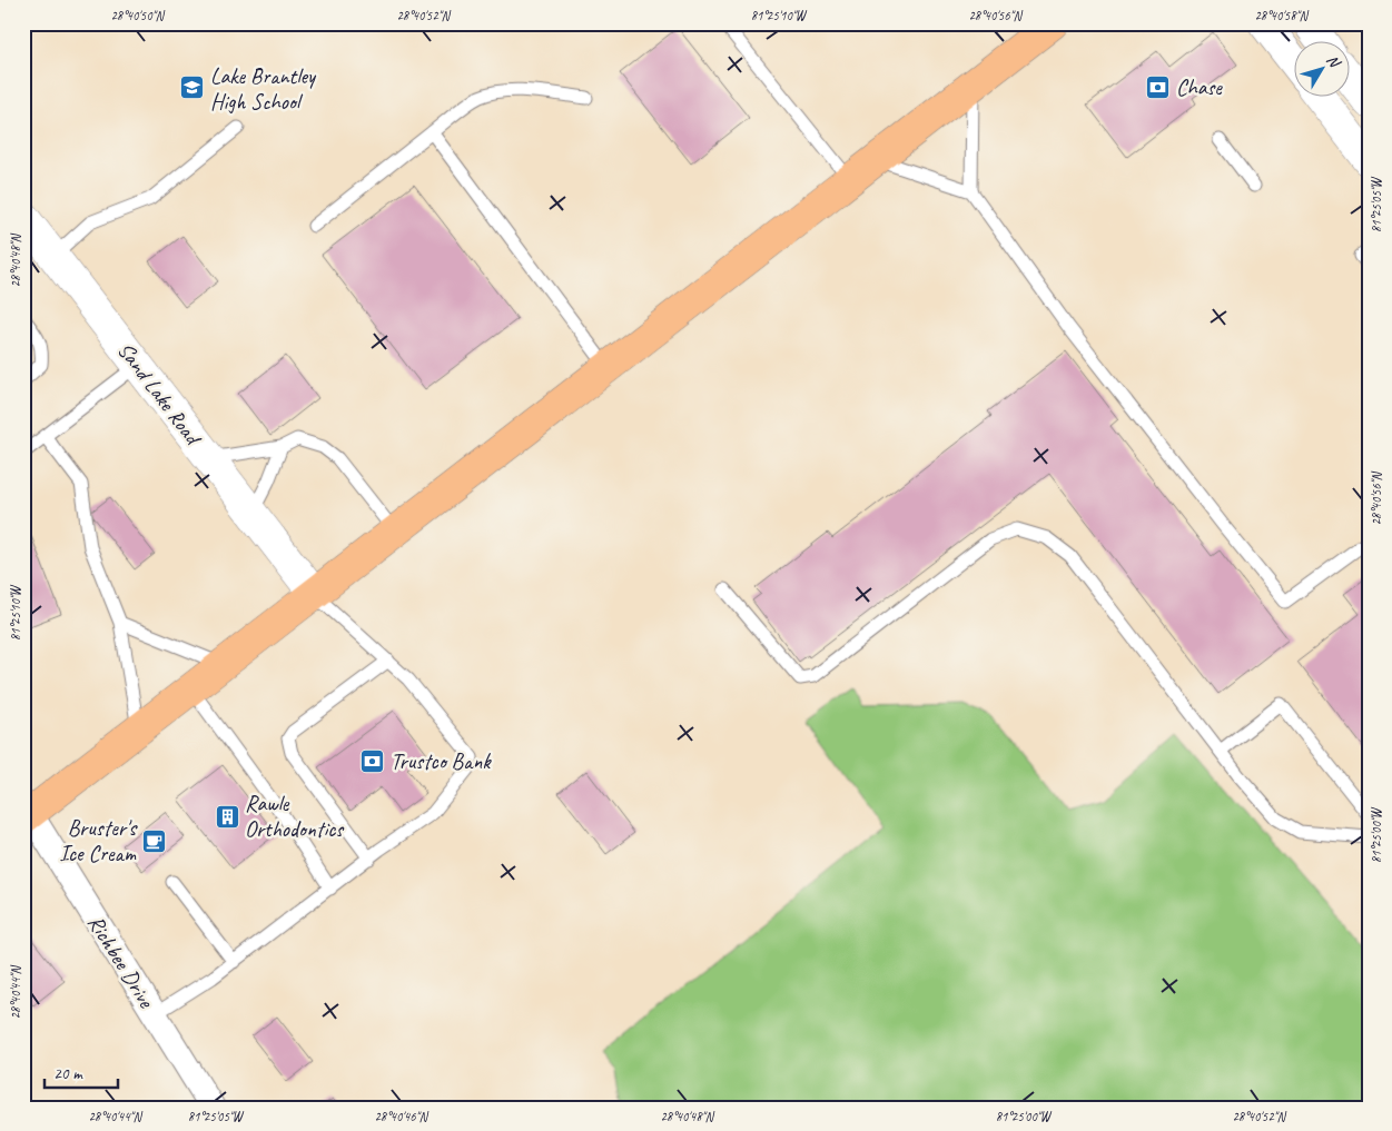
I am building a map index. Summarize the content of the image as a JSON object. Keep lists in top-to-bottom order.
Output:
{
  "streets": {
    "street": ["Sand Lake Road", "Richbee Drive"]
  },
  "places": {
    "bank": ["Chase", "Trustco Bank"],
    "school or university": ["Lake Brantley High School"],
    "building": ["Rawle Orthodontics"],
    "cafe": ["Bruster's Ice Cream"]
  },
  "scale_bar": "20 m",
  "north": "top right",
  "coordinates": [
    "28°40'50\"N",
    "28°40'52\"N",
    "81°25'10\"W",
    "28°40'56\"N",
    "28°40'58\"N",
    "81°25'05\"W",
    "28°40'48\"N",
    "81°25'00\"W",
    "28°40'44\"N",
    "28°40'46\"N"
  ]
}
